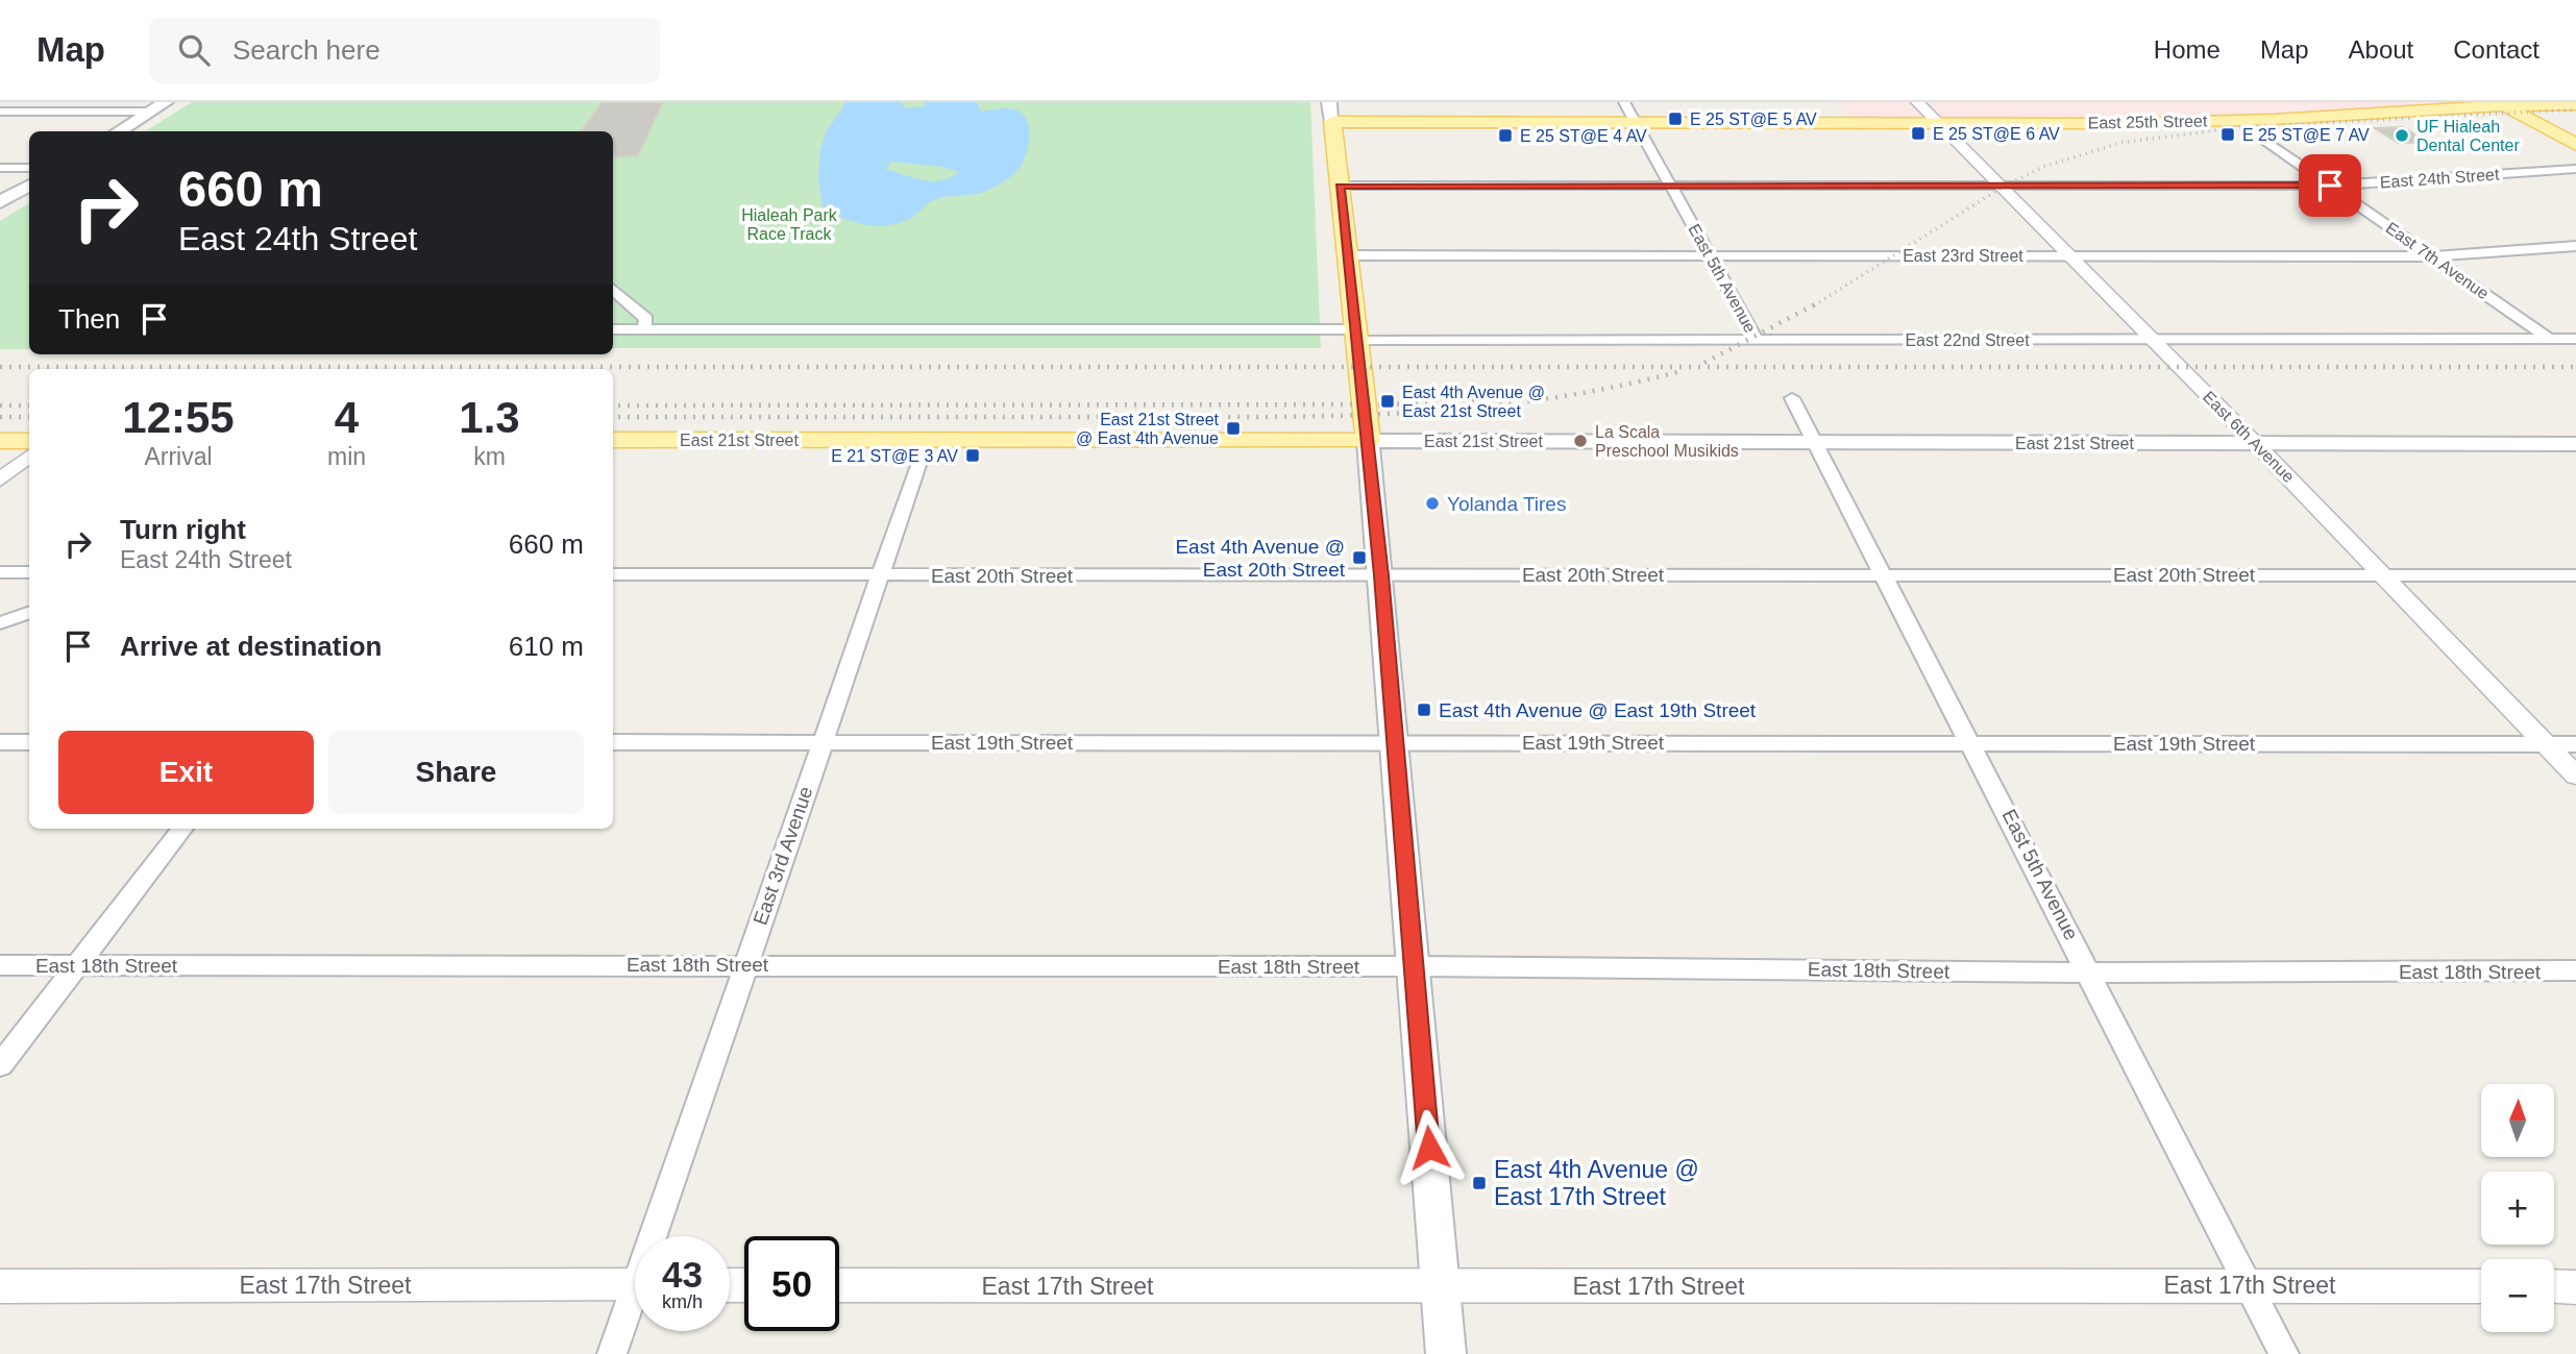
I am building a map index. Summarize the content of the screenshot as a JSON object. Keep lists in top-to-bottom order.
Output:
{
  "streets": {
    "main road": ["East 25th Street", "East 21st Street"],
    "street": [
      "East 24th Street",
      "East 23rd Street",
      "East 7th Avenue",
      "East 5th Avenue",
      "East 22nd Street",
      "East 6th Avenue",
      "East 20th Street",
      "East 19th Street",
      "East 3rd Avenue",
      "East 18th Street",
      "East 17th Street"
    ]
  },
  "crossings": [
    ["East 25th Street", "East 6th Avenue"],
    ["East 24th Street", "East 7th Avenue"],
    ["East 24th Street", "East 5th Avenue"],
    ["East 24th Street", "East 6th Avenue"],
    ["East 23rd Street", "East 7th Avenue"],
    ["East 23rd Street", "East 5th Avenue"],
    ["East 23rd Street", "East 6th Avenue"],
    ["East 7th Avenue", "East 22nd Street"],
    ["East 5th Avenue", "East 22nd Street"],
    ["East 5th Avenue", "East 21st Street"],
    ["East 5th Avenue", "East 20th Street"],
    ["East 5th Avenue", "East 19th Street"],
    ["East 5th Avenue", "East 18th Street"],
    ["East 5th Avenue", "East 17th Street"],
    ["East 22nd Street", "East 6th Avenue"],
    ["East 6th Avenue", "East 21st Street"],
    ["East 6th Avenue", "East 20th Street"],
    ["East 6th Avenue", "East 19th Street"],
    ["East 21st Street", "East 3rd Avenue"],
    ["East 20th Street", "East 3rd Avenue"],
    ["East 19th Street", "East 3rd Avenue"],
    ["East 3rd Avenue", "East 18th Street"]
  ],
  "parks": ["Hialeah Park Race Track"],
  "places": {
    "transit": [
      "E 25 ST@E 5 AV",
      "E 25 ST@E 6 AV",
      "E 25 ST@E 7 AV",
      "E 25 ST@E 4 AV",
      "East 4th Avenue @ East 21st Street",
      "East 21st Street @ East 4th Avenue",
      "E 21 ST@E 3 AV",
      "East 4th Avenue @ East 20th Street",
      "East 4th Avenue @ East 19th Street",
      "East 4th Avenue @ East 17th Street"
    ],
    "other": ["UF Hialeah Dental Center", "La Scala Preschool Musikids", "Yolanda Tires"]
  },
  "north": "top",
  "page": {
    "header": "Map",
    "search": "Search here",
    "nav": [
      "Home",
      "Map",
      "About",
      "Contact"
    ],
    "turn": ["660 m", "East 24th Street"],
    "then": "Then",
    "eta": [
      "12:55",
      "Arrival",
      "4",
      "min",
      "1.3",
      "km"
    ],
    "list": [
      {
        "name": "Turn right",
        "note": "East 24th Street",
        "value": "660 m"
      },
      {
        "name": "Arrive at destination",
        "value": "610 m"
      }
    ],
    "buttons": ["Exit", "Share"],
    "map_buttons": ["+", "−"],
    "speed": "43 km/h",
    "limit": "50"
  }
}
